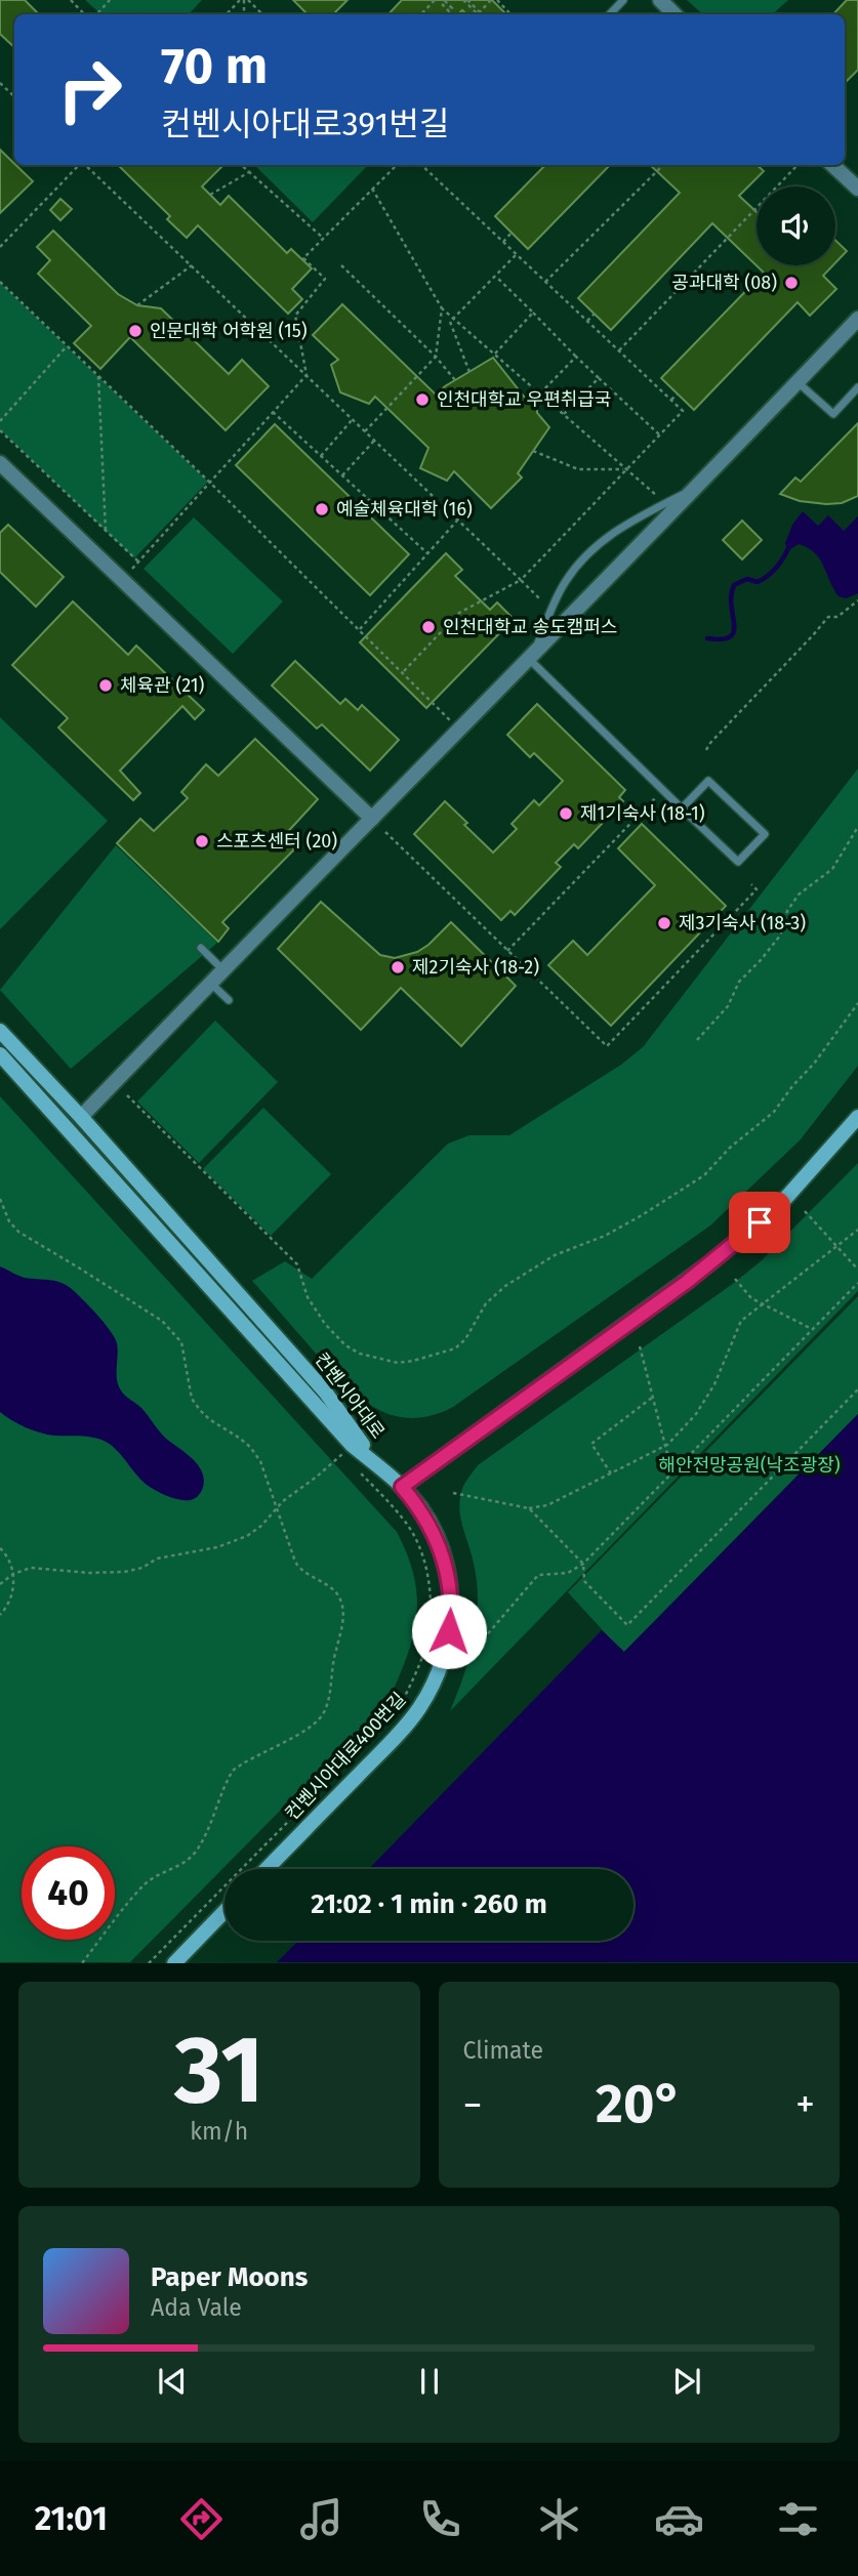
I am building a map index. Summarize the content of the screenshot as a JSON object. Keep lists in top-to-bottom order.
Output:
{
  "streets": {
    "main road": ["컨벤시아대로", "컨벤시아대로400번길"]
  },
  "crossings": [
    ["컨벤시아대로", "컨벤시아대로400번길"]
  ],
  "parks": ["해안전망공원(낙조광장)"],
  "places": [
    "공과대학 (08)",
    "인문대학 어학원 (15)",
    "인천대학교 우편취급국",
    "예술체육대학 (16)",
    "인천대학교 송도캠퍼스",
    "체육관 (21)",
    "제1기숙사 (18-1)",
    "스포츠센터 (20)",
    "제3기숙사 (18-3)",
    "제2기숙사 (18-2)"
  ],
  "page": {
    "turn": ["70 m", "컨벤시아대로391번길"],
    "limit": "40",
    "trip": "21:02 · 1 min · 260 m",
    "tile": [
      ["31", "km/h"],
      "Climate"
    ],
    "heat": ["−", "20°", "+"],
    "song": ["Paper Moons", "Ada Vale"],
    "tabs": "21:01"
  }
}
